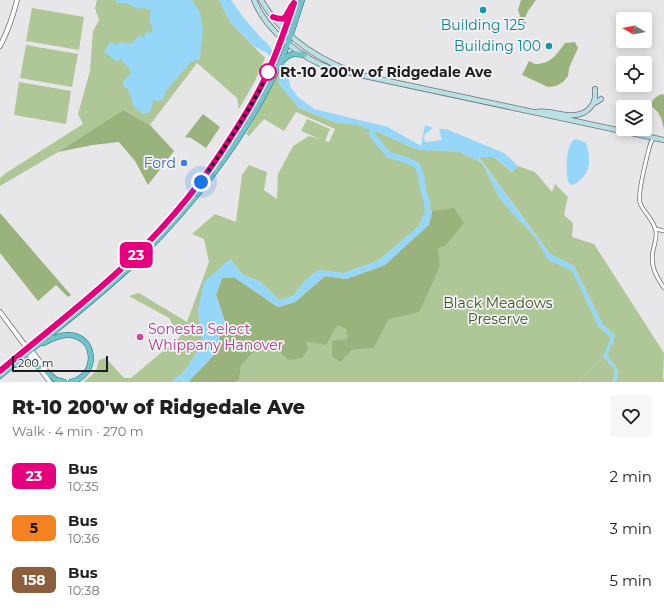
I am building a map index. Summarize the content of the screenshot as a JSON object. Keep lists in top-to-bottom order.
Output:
{
  "parks": ["Black Meadows Preserve"],
  "places": [
    "Building 125",
    "Building 100",
    "Rt-10 200'w of Ridgedale Ave",
    "Ford",
    "Sonesta Select Whippany Hanover"
  ],
  "lines": ["bus line 23"],
  "scale_bar": "200 m",
  "north": "left",
  "page": {
    "on_map": "23",
    "scale": "200 m",
    "heading": ["Rt-10 200'w of Ridgedale Ave", "Walk · 4 min · 270 m"],
    "list": [
      {
        "mark": "23",
        "name": "Bus",
        "note": "10:35",
        "value": "2 min"
      },
      {
        "mark": "5",
        "name": "Bus",
        "note": "10:36",
        "value": "3 min"
      },
      {
        "mark": "158",
        "name": "Bus",
        "note": "10:38",
        "value": "5 min"
      }
    ]
  }
}
